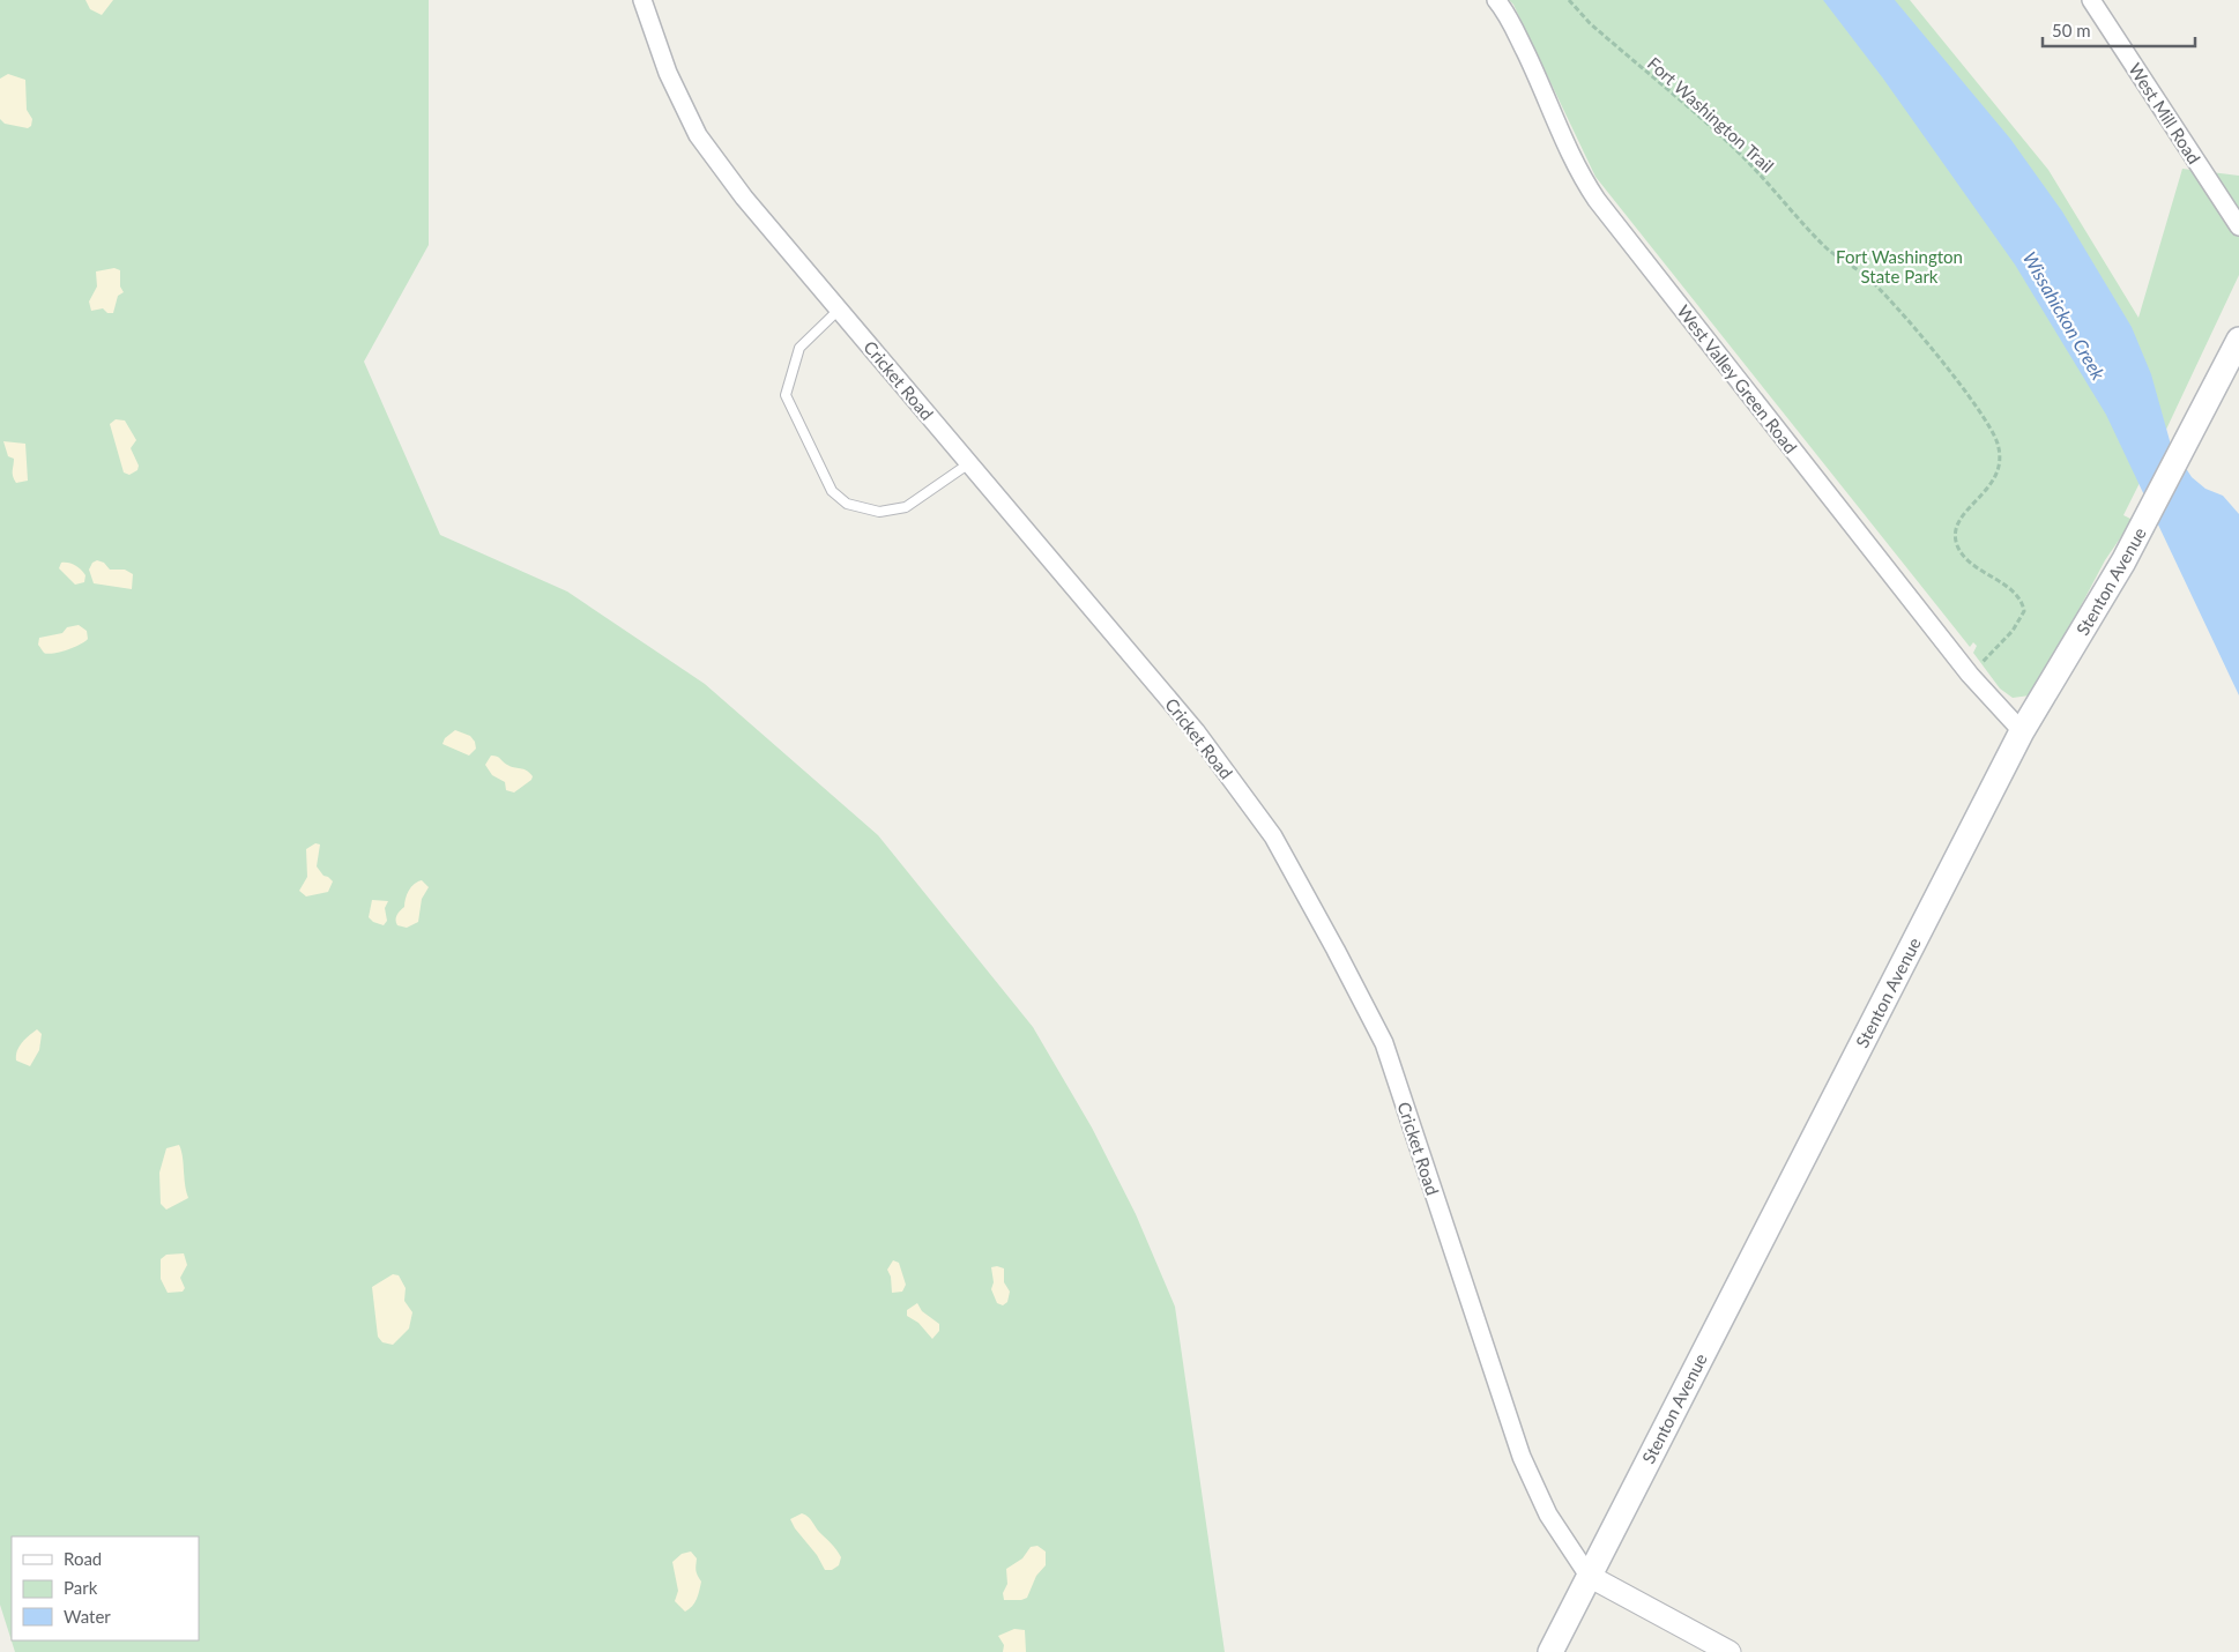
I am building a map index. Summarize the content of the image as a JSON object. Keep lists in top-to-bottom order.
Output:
{
  "streets": {
    "main road": ["Stenton Avenue"],
    "street": ["West Mill Road", "West Valley Green Road", "Cricket Road"],
    "path": ["Fort Washington Trail"]
  },
  "crossings": [
    ["Fort Washington Trail", "West Valley Green Road"],
    ["West Valley Green Road", "Stenton Avenue"],
    ["Cricket Road", "Stenton Avenue"]
  ],
  "water": ["Wissahickon Creek"],
  "parks": ["Fort Washington State Park"],
  "legend": ["Road", "Park", "Water"],
  "scale_bar": "50 m"
}
